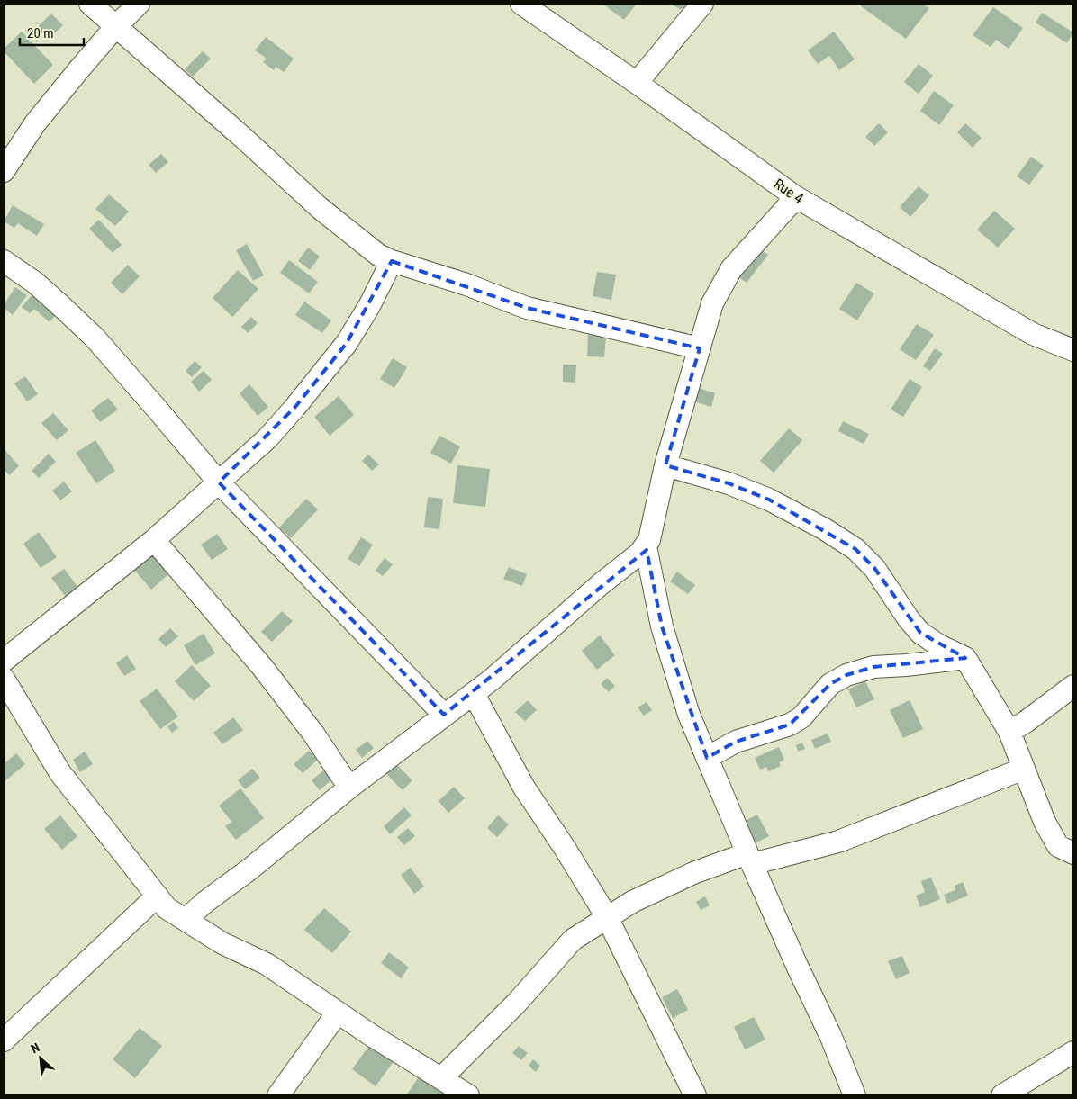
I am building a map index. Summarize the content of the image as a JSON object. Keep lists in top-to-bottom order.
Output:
{
  "streets": {
    "street": ["Rue 4"]
  },
  "scale_bar": "20 m",
  "north": "top left"
}
